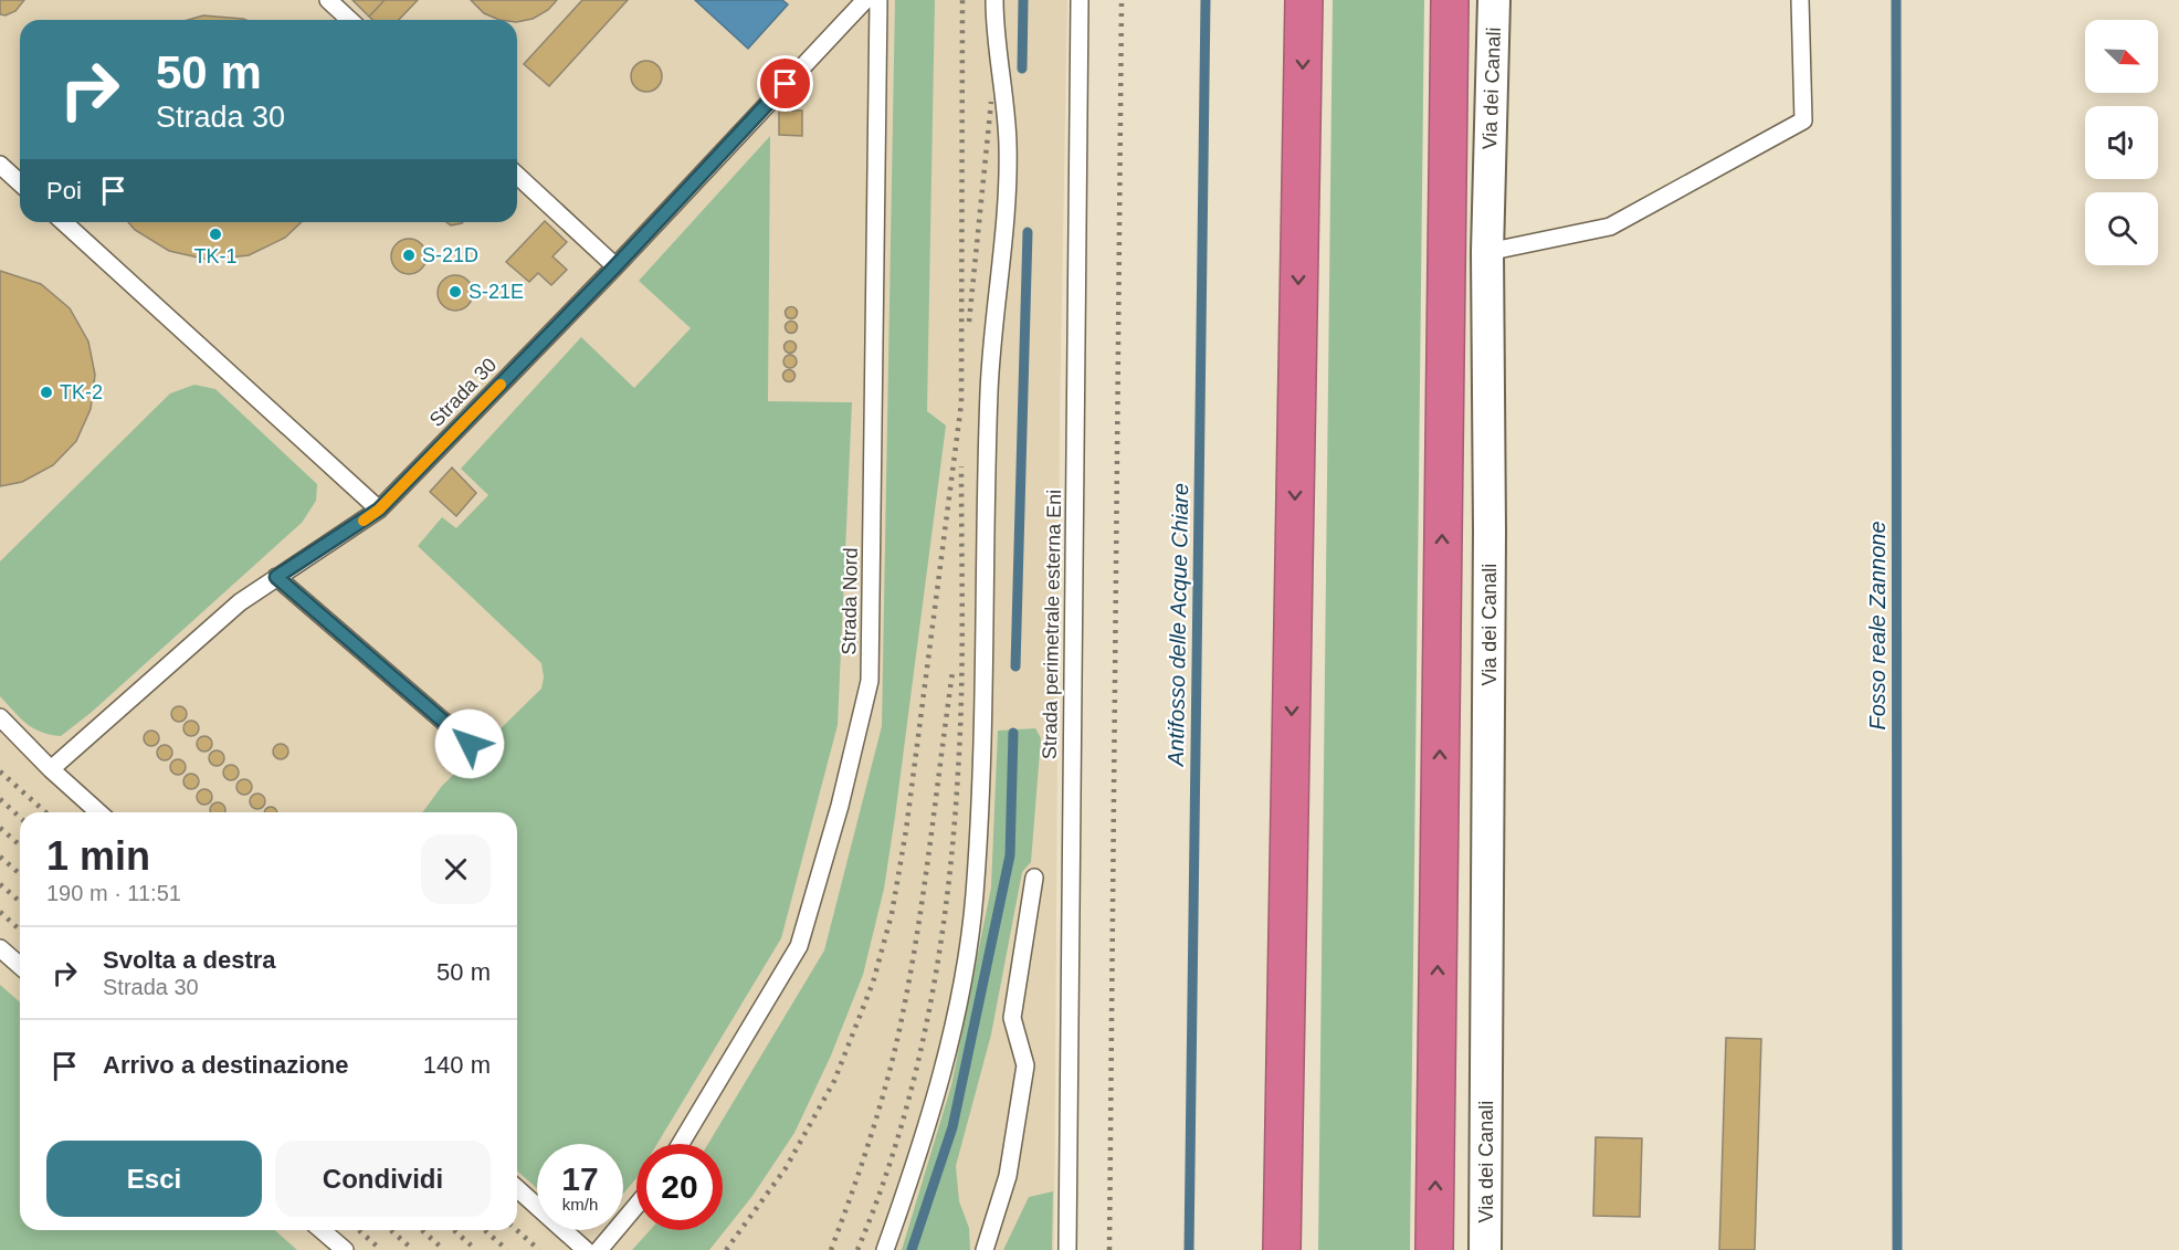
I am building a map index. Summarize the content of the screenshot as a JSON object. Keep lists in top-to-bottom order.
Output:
{
  "streets": {
    "street": ["Via dei Canali"],
    "lane": ["Strada 30", "Strada Nord", "Strada perimetrale esterna Eni"]
  },
  "water": ["Antifosso delle Acque Chiare", "Fosso reale Zannone"],
  "places": [
    "TK-1",
    "S-21D",
    "S-21E",
    "TK-2"
  ],
  "north": "bottom right",
  "page": {
    "turn": ["50 m", "Strada 30"],
    "then": "Poi",
    "heading": ["1 min", "190 m · 11:51"],
    "list": [
      {
        "name": "Svolta a destra",
        "note": "Strada 30",
        "value": "50 m"
      },
      {
        "name": "Arrivo a destinazione",
        "value": "140 m"
      }
    ],
    "buttons": ["Esci", "Condividi"],
    "speed": "17 km/h",
    "limit": "20"
  }
}
